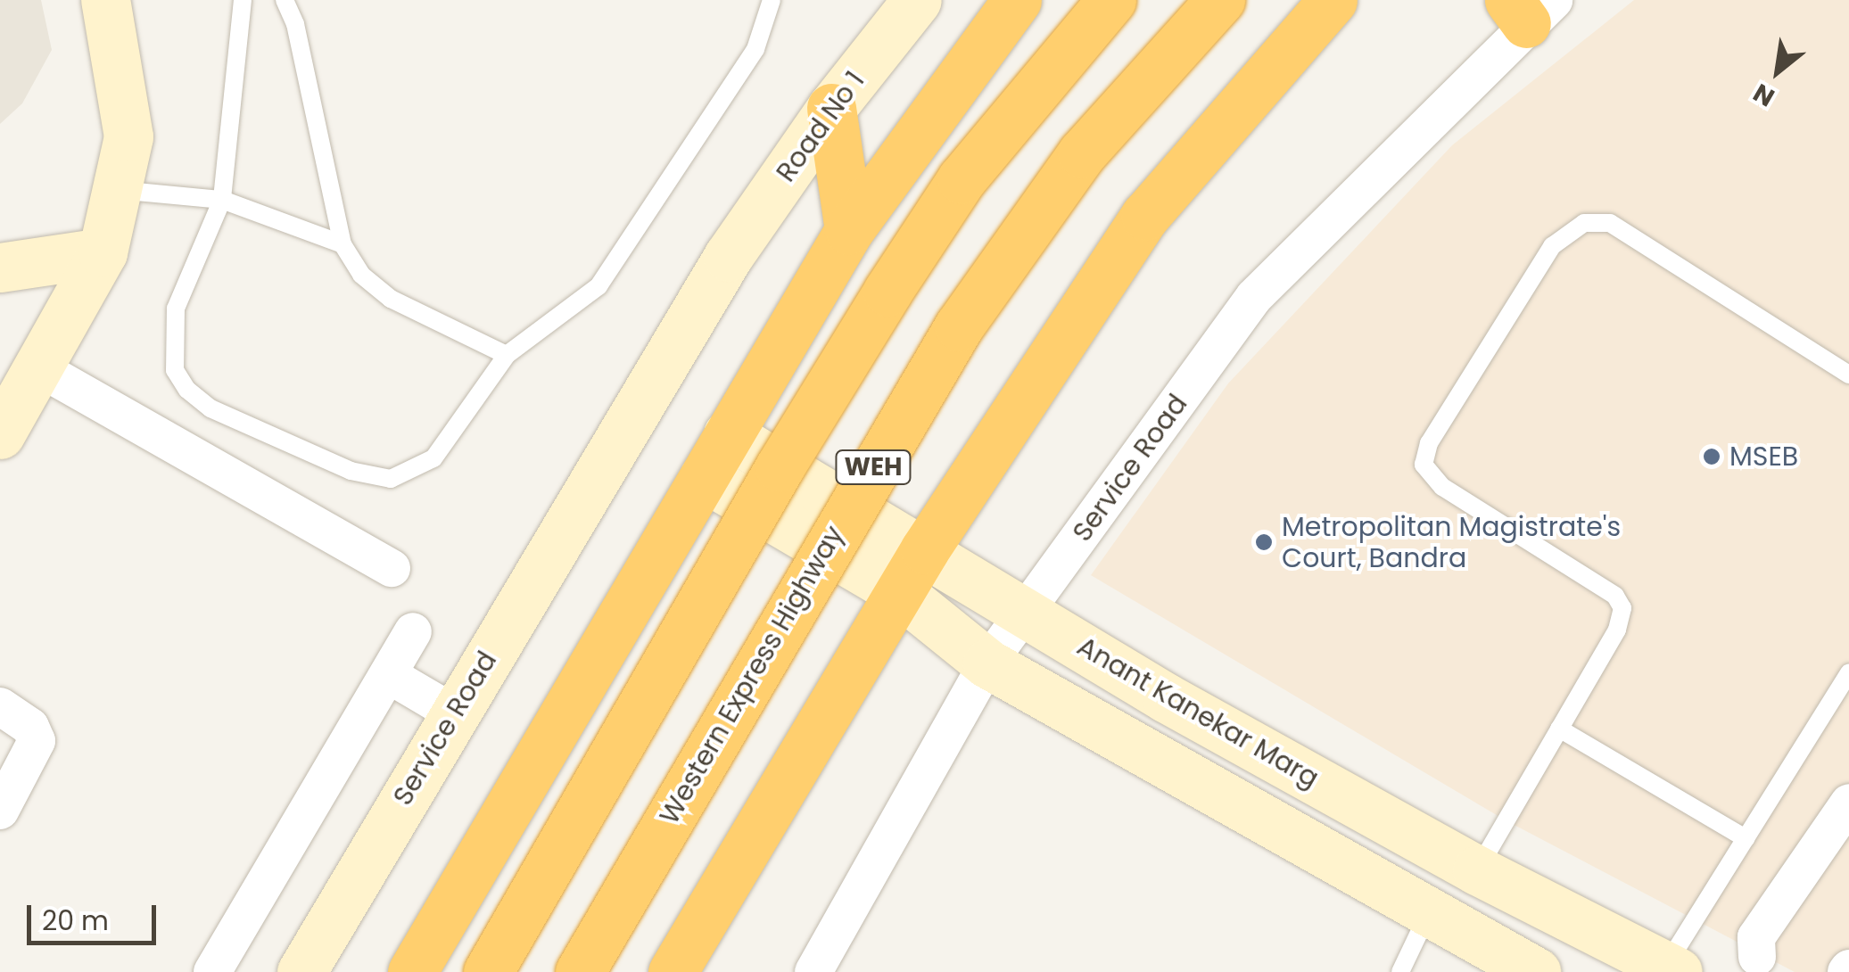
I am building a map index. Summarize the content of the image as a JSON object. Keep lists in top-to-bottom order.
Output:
{
  "streets": {
    "highway": ["WEH", "Western Express Highway"],
    "street": ["Road No 1", "Service Road", "Anant Kanekar Marg"]
  },
  "crossings": [
    ["Road No 1", "Service Road"],
    ["Service Road", "Anant Kanekar Marg"]
  ],
  "places": ["MSEB", "Metropolitan Magistrate's Court, Bandra"],
  "scale_bar": "20 m",
  "north": "bottom left"
}
